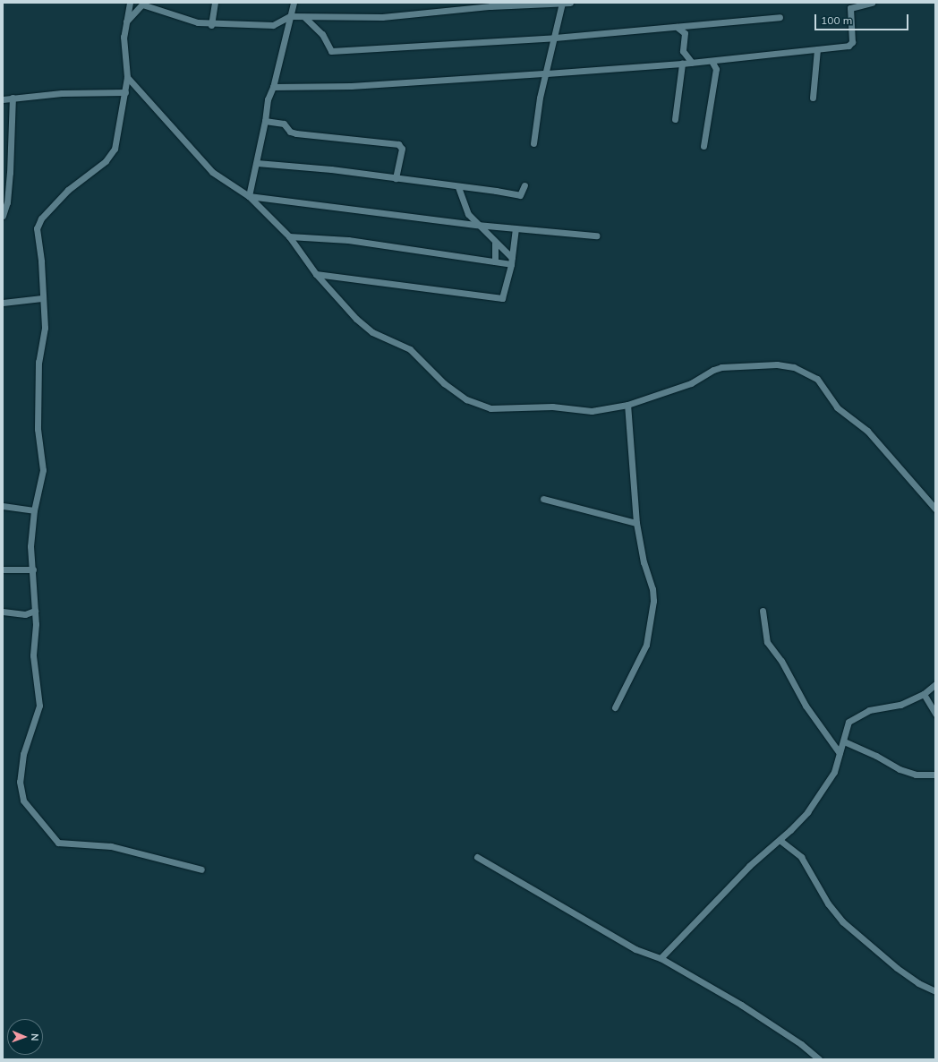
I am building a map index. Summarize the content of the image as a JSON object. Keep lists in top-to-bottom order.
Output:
{
  "scale_bar": "100 m",
  "north": "right"
}
